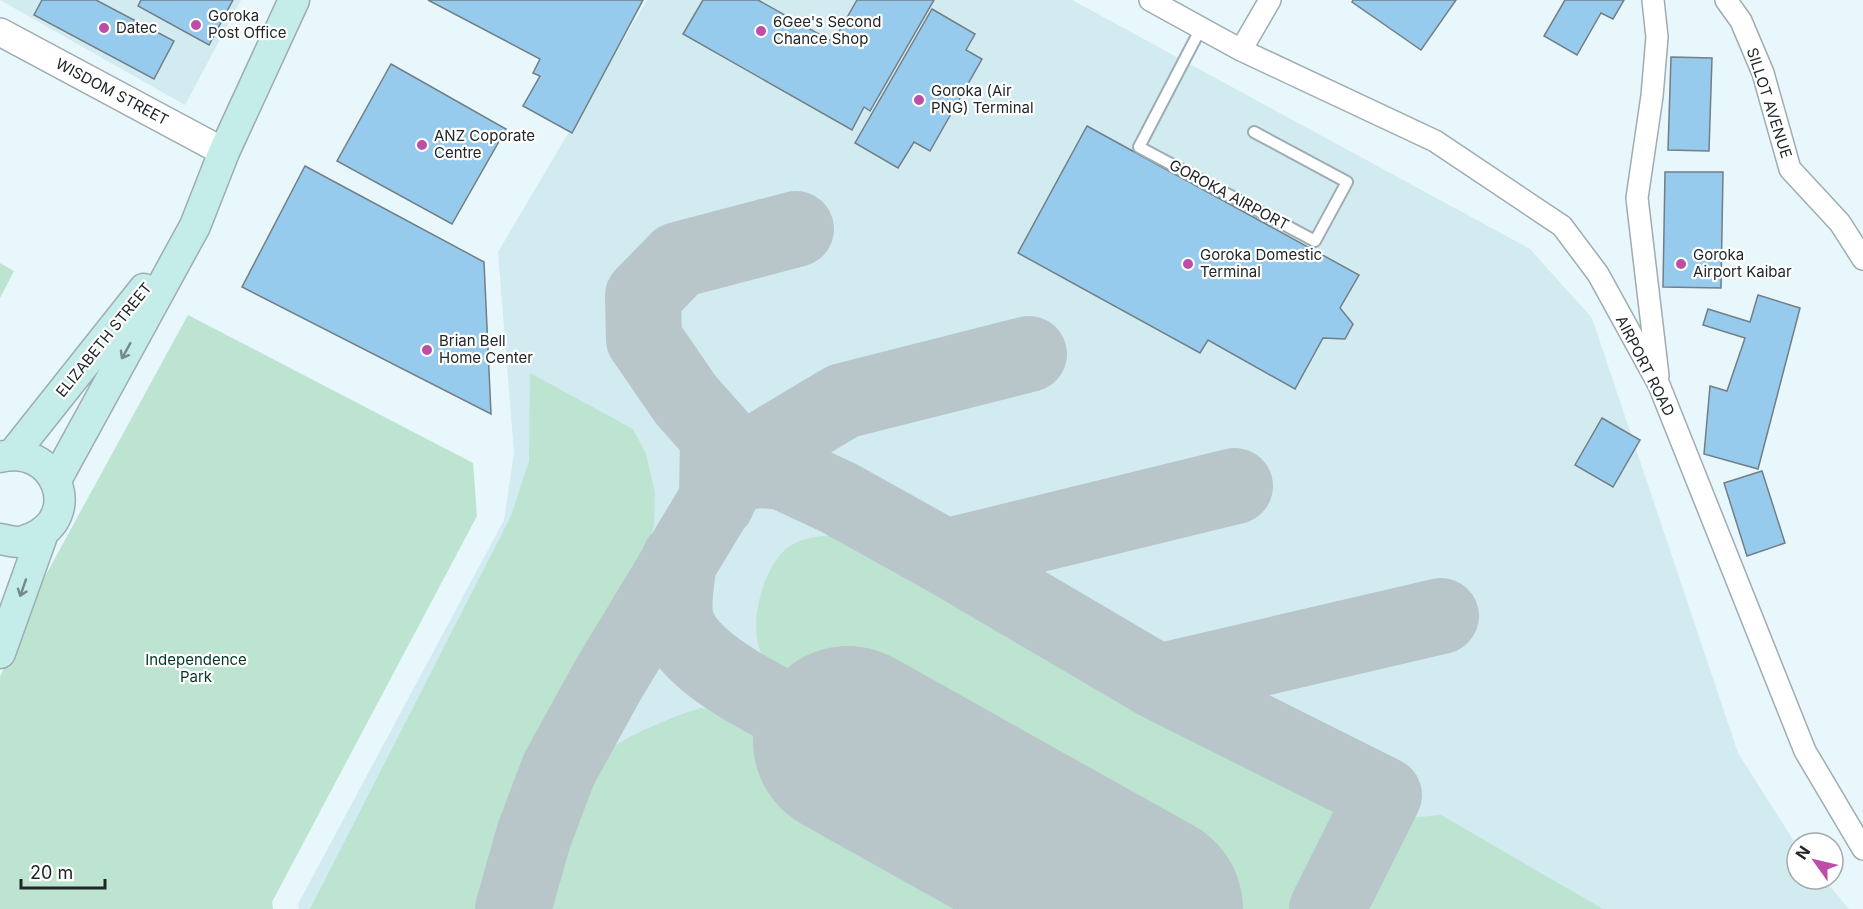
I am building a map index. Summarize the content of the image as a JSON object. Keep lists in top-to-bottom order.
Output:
{
  "streets": {
    "main road": ["ELIZABETH STREET"],
    "street": ["WISDOM STREET", "SILLOT AVENUE", "AIRPORT ROAD"],
    "lane": ["GOROKA AIRPORT"]
  },
  "crossings": [
    ["WISDOM STREET", "ELIZABETH STREET"],
    ["GOROKA AIRPORT", "AIRPORT ROAD"]
  ],
  "parks": ["Independence Park"],
  "places": [
    "Goroka Post Office",
    "Datec",
    "6Gee's Second Chance Shop",
    "Goroka (Air PNG) Terminal",
    "ANZ Coporate Centre",
    "Goroka Domestic Terminal",
    "Goroka Airport Kaibar",
    "Brian Bell Home Center"
  ],
  "scale_bar": "20 m",
  "north": "top left"
}
